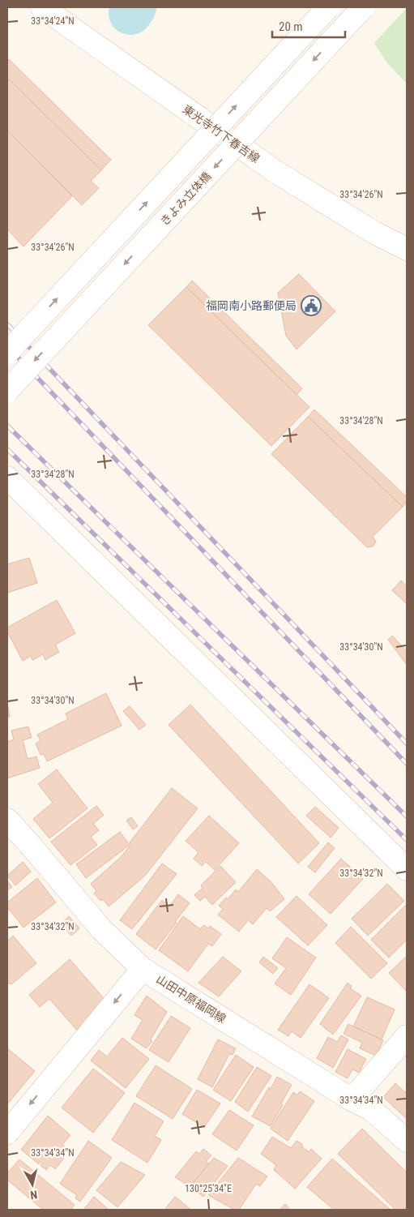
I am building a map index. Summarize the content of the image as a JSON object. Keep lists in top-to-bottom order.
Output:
{
  "streets": {
    "street": ["東光寺竹下春吉線", "きよみ立体橋", "山田中原福岡線"]
  },
  "places": {
    "public building": ["福岡南小路郵便局"]
  },
  "scale_bar": "20 m",
  "north": "bottom",
  "coordinates": [
    "33°34'24\"N",
    "33°34'26\"N",
    "33°34'28\"N",
    "33°34'30\"N",
    "33°34'32\"N",
    "33°34'34\"N",
    "130°25'34\"E"
  ]
}
